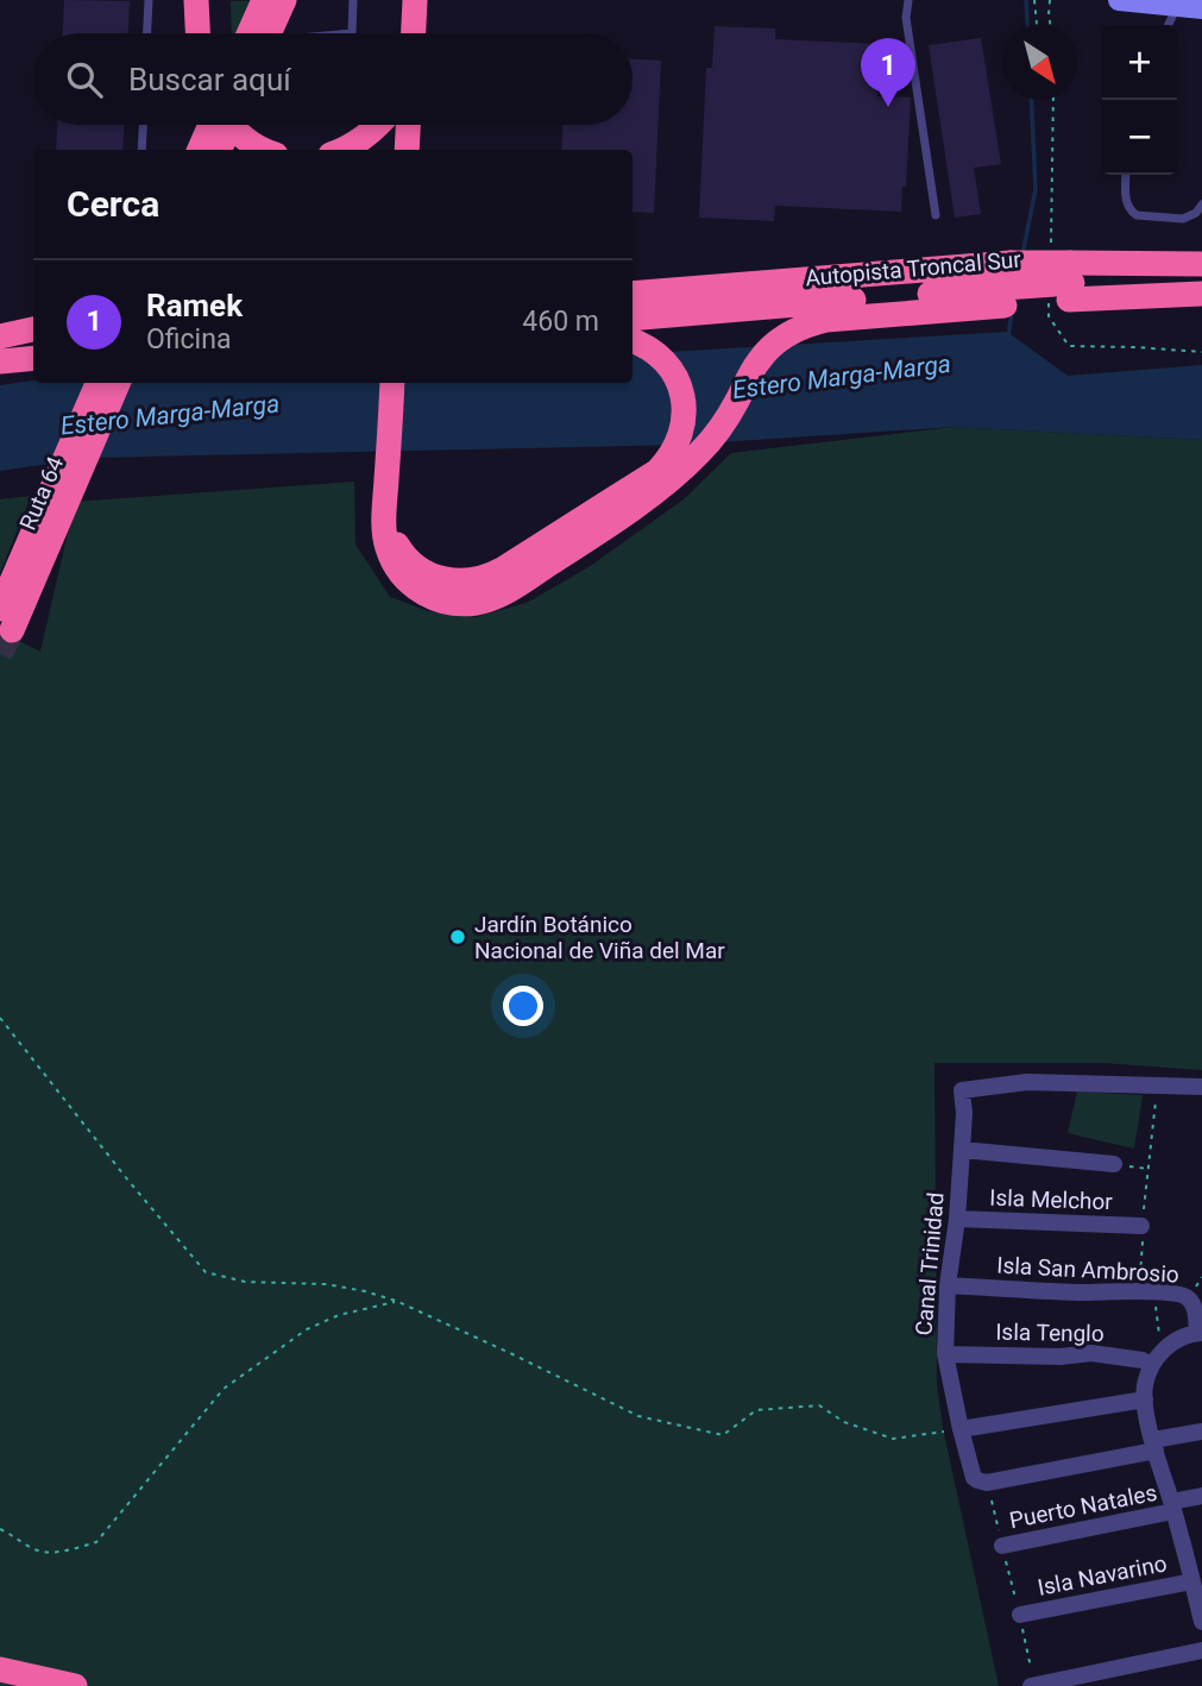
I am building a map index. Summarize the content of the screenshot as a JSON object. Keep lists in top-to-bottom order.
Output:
{
  "streets": {
    "highway": ["Autopista Troncal Sur", "Ruta 64"],
    "street": [
      "Isla Melchor",
      "Canal Trinidad",
      "Isla San Ambrosio",
      "Isla Tenglo",
      "Puerto Natales",
      "Isla Navarino"
    ]
  },
  "crossings": [
    ["Isla Melchor", "Canal Trinidad"],
    ["Canal Trinidad", "Isla San Ambrosio"],
    ["Canal Trinidad", "Isla Tenglo"]
  ],
  "water": ["Estero Marga-Marga"],
  "places": ["Jardín Botánico Nacional de Viña del Mar"],
  "north": "bottom right",
  "page": {
    "map_buttons": ["+", "−"],
    "search": "Buscar aquí",
    "pins": "1",
    "heading": "Cerca",
    "list": [
      {
        "mark": "1",
        "name": "Ramek",
        "note": "Oficina",
        "value": "460 m"
      }
    ]
  }
}
